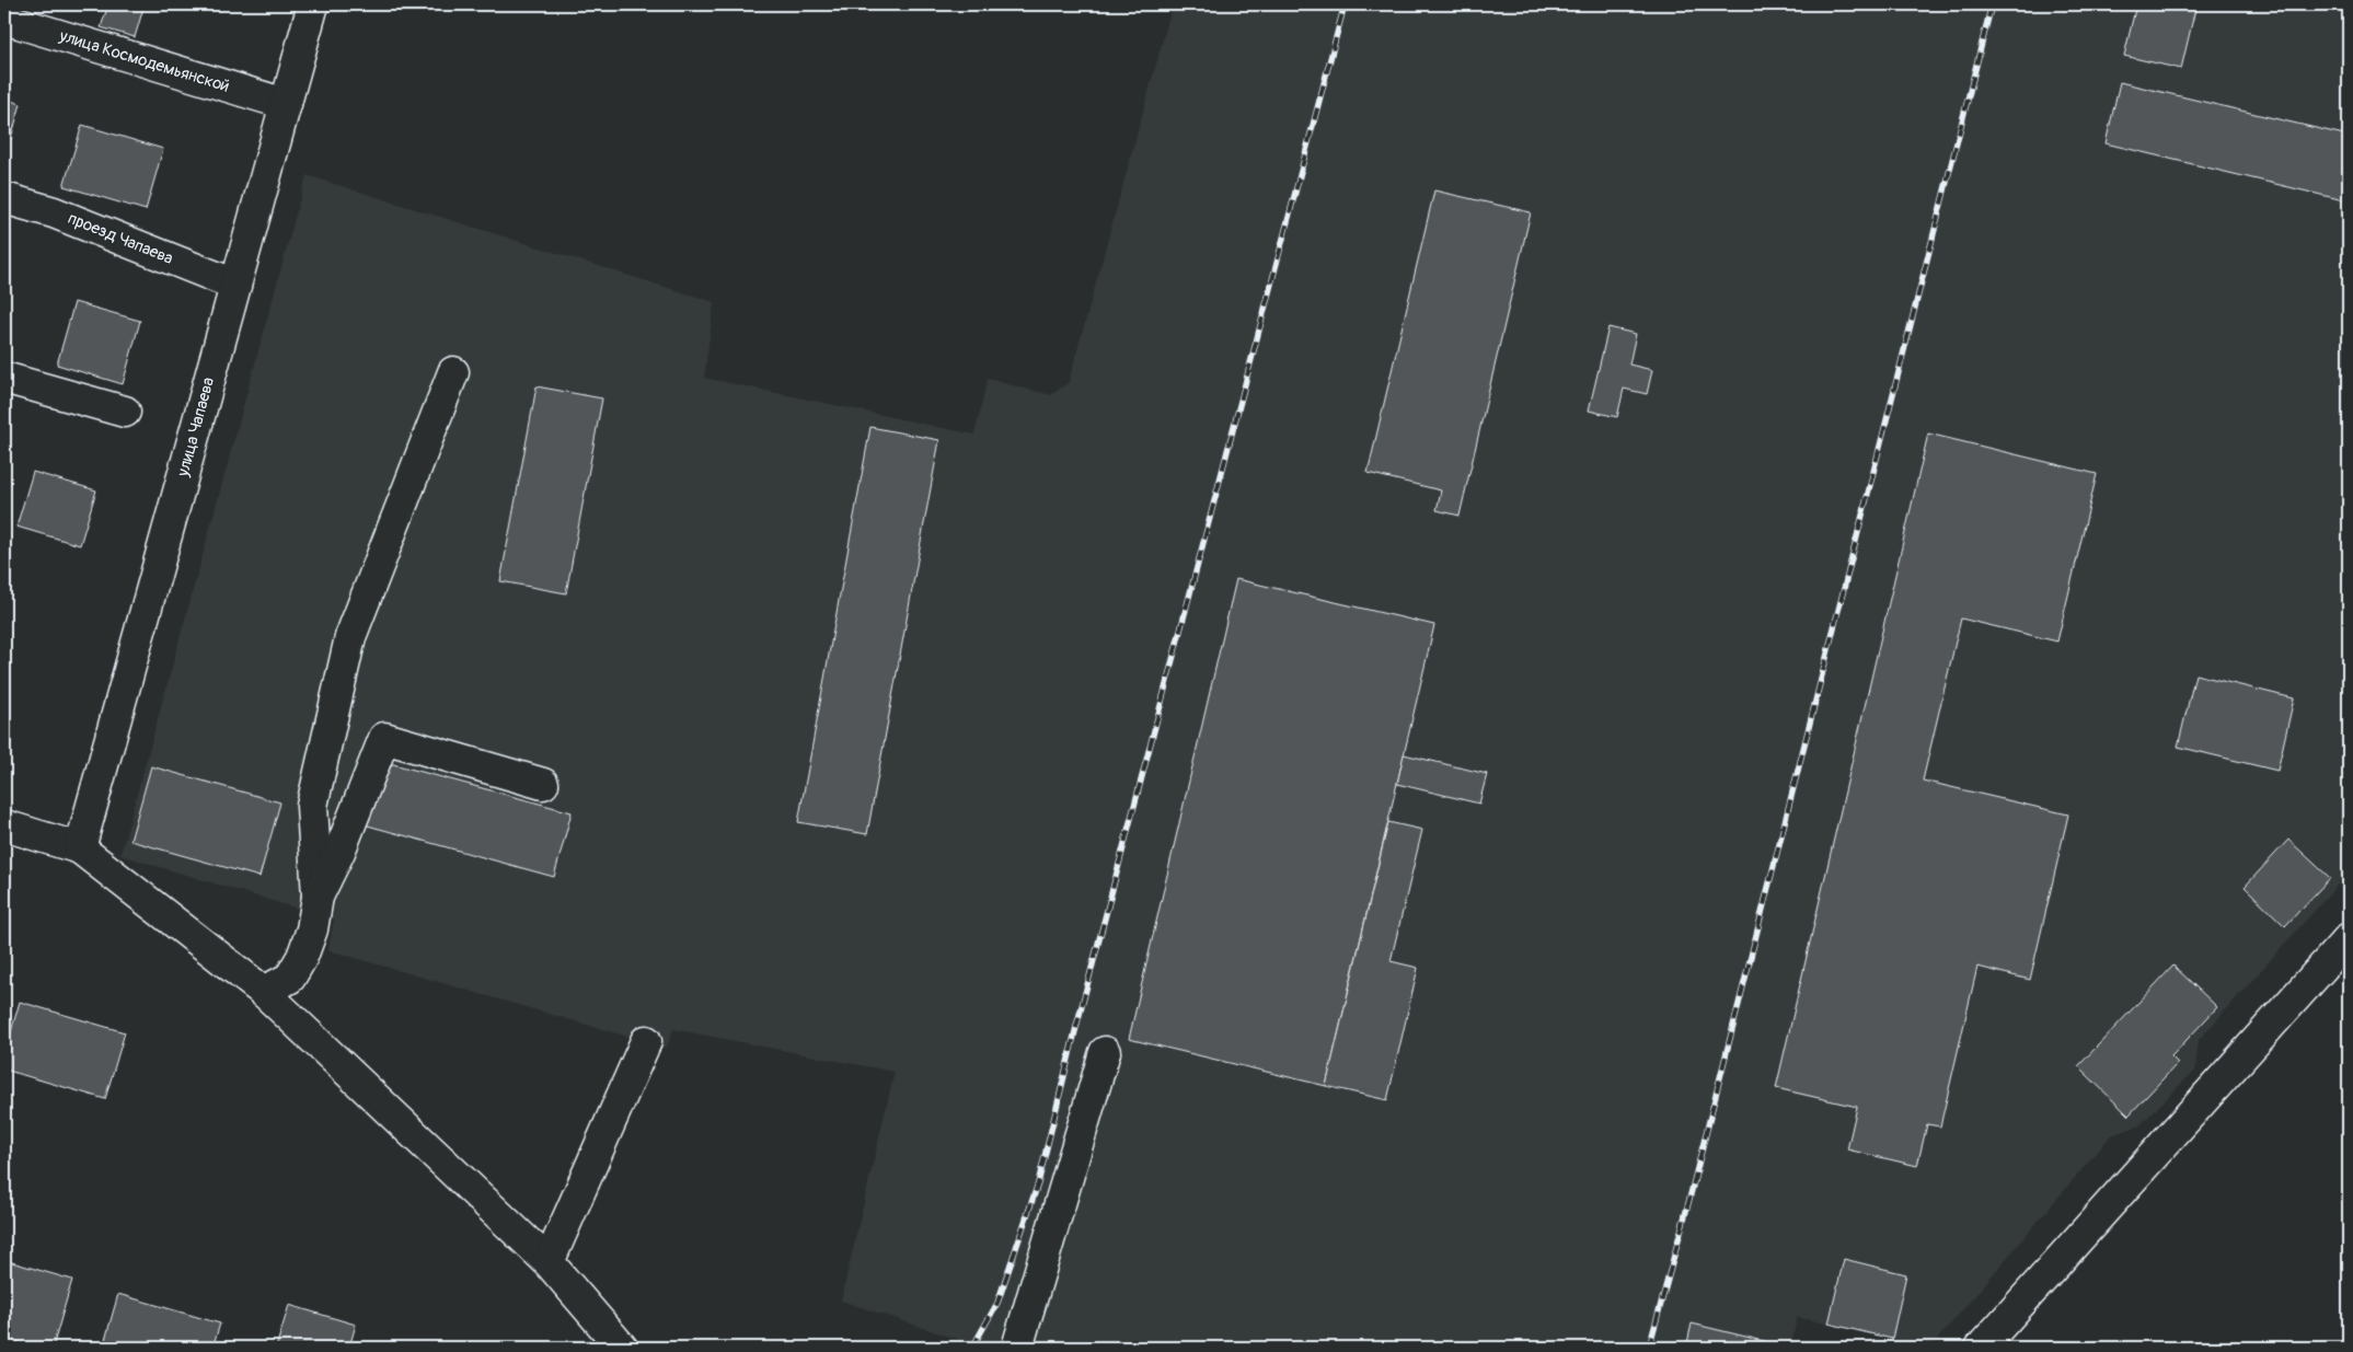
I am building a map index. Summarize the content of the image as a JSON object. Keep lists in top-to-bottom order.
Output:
{
  "streets": {
    "street": ["улица Космодемьянской", "проезд Чапаева", "улица Чапаева"]
  },
  "crossings": [
    ["улица Космодемьянской", "улица Чапаева"],
    ["проезд Чапаева", "улица Чапаева"]
  ]
}
